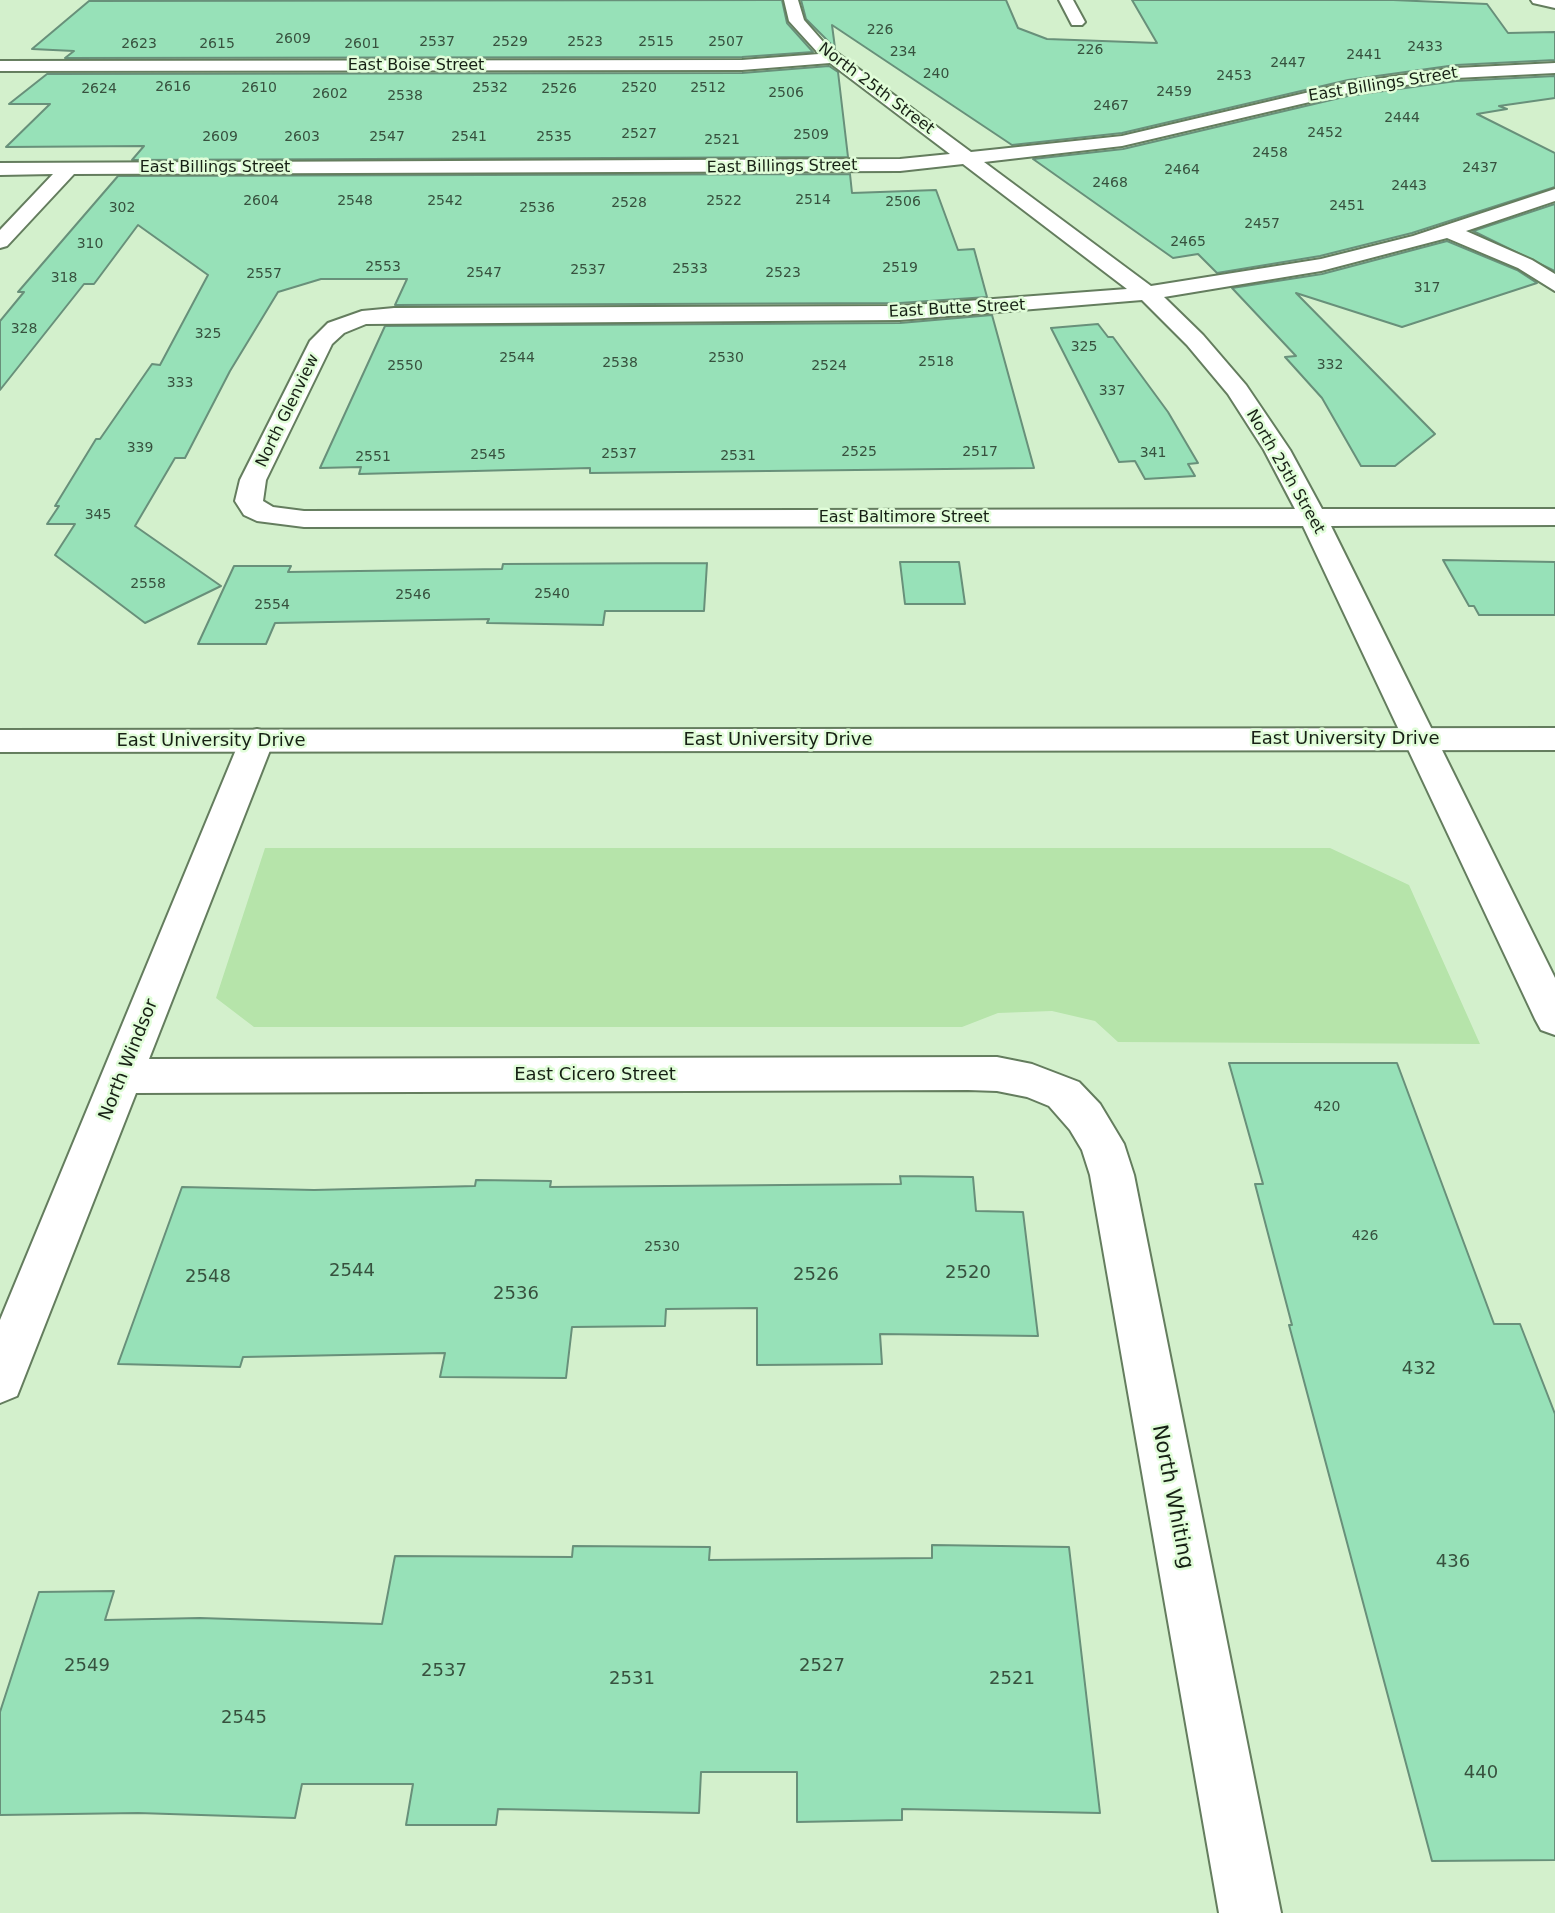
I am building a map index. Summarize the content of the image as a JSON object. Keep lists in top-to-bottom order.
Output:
{
  "streets": {
    "street": [
      "East Boise Street",
      "East Billings Street",
      "North 25th Street",
      "East Butte Street",
      "North Glenview",
      "East Baltimore Street",
      "East University Drive",
      "North Windsor",
      "East Cicero Street",
      "North Whiting"
    ]
  },
  "crossings": [
    ["East Boise Street", "North 25th Street"],
    ["East Billings Street", "North 25th Street"],
    ["North 25th Street", "East Butte Street"],
    ["North 25th Street", "East Baltimore Street"],
    ["North 25th Street", "East University Drive"],
    ["East Butte Street", "North Glenview"],
    ["North Glenview", "East Baltimore Street"],
    ["East University Drive", "North Windsor"],
    ["North Windsor", "East Cicero Street"],
    ["East Cicero Street", "North Whiting"]
  ],
  "house_numbers": [
    "226",
    "2609",
    "2537",
    "2529",
    "2523",
    "2515",
    "2507",
    "2623",
    "2615",
    "2601",
    "2433",
    "226",
    "234",
    "2441",
    "2447",
    "240",
    "2453",
    "2616",
    "2610",
    "2532",
    "2520",
    "2512",
    "2624",
    "2526",
    "2459",
    "2506",
    "2602",
    "2538",
    "2467",
    "2444",
    "2452",
    "2527",
    "2509",
    "2609",
    "2603",
    "2547",
    "2541",
    "2535",
    "2521",
    "2458",
    "2437",
    "2464",
    "2468",
    "2443",
    "2514",
    "2604",
    "2548",
    "2542",
    "2522",
    "2506",
    "2528",
    "2451",
    "302",
    "2536",
    "2457",
    "2465",
    "310",
    "2553",
    "2519",
    "2533",
    "2537",
    "2547",
    "2523",
    "2557",
    "318",
    "317",
    "328",
    "325",
    "325",
    "2544",
    "2530",
    "2518",
    "2538",
    "332",
    "2550",
    "2524",
    "333",
    "337",
    "339",
    "2525",
    "2517",
    "341",
    "2537",
    "2545",
    "2531",
    "2551",
    "345",
    "2558",
    "2540",
    "2546",
    "2554",
    "420",
    "426",
    "2530",
    "2544",
    "2520",
    "2526",
    "2548",
    "2536",
    "432",
    "436",
    "2549",
    "2527",
    "2537",
    "2531",
    "2521",
    "2545",
    "440"
  ]
}
